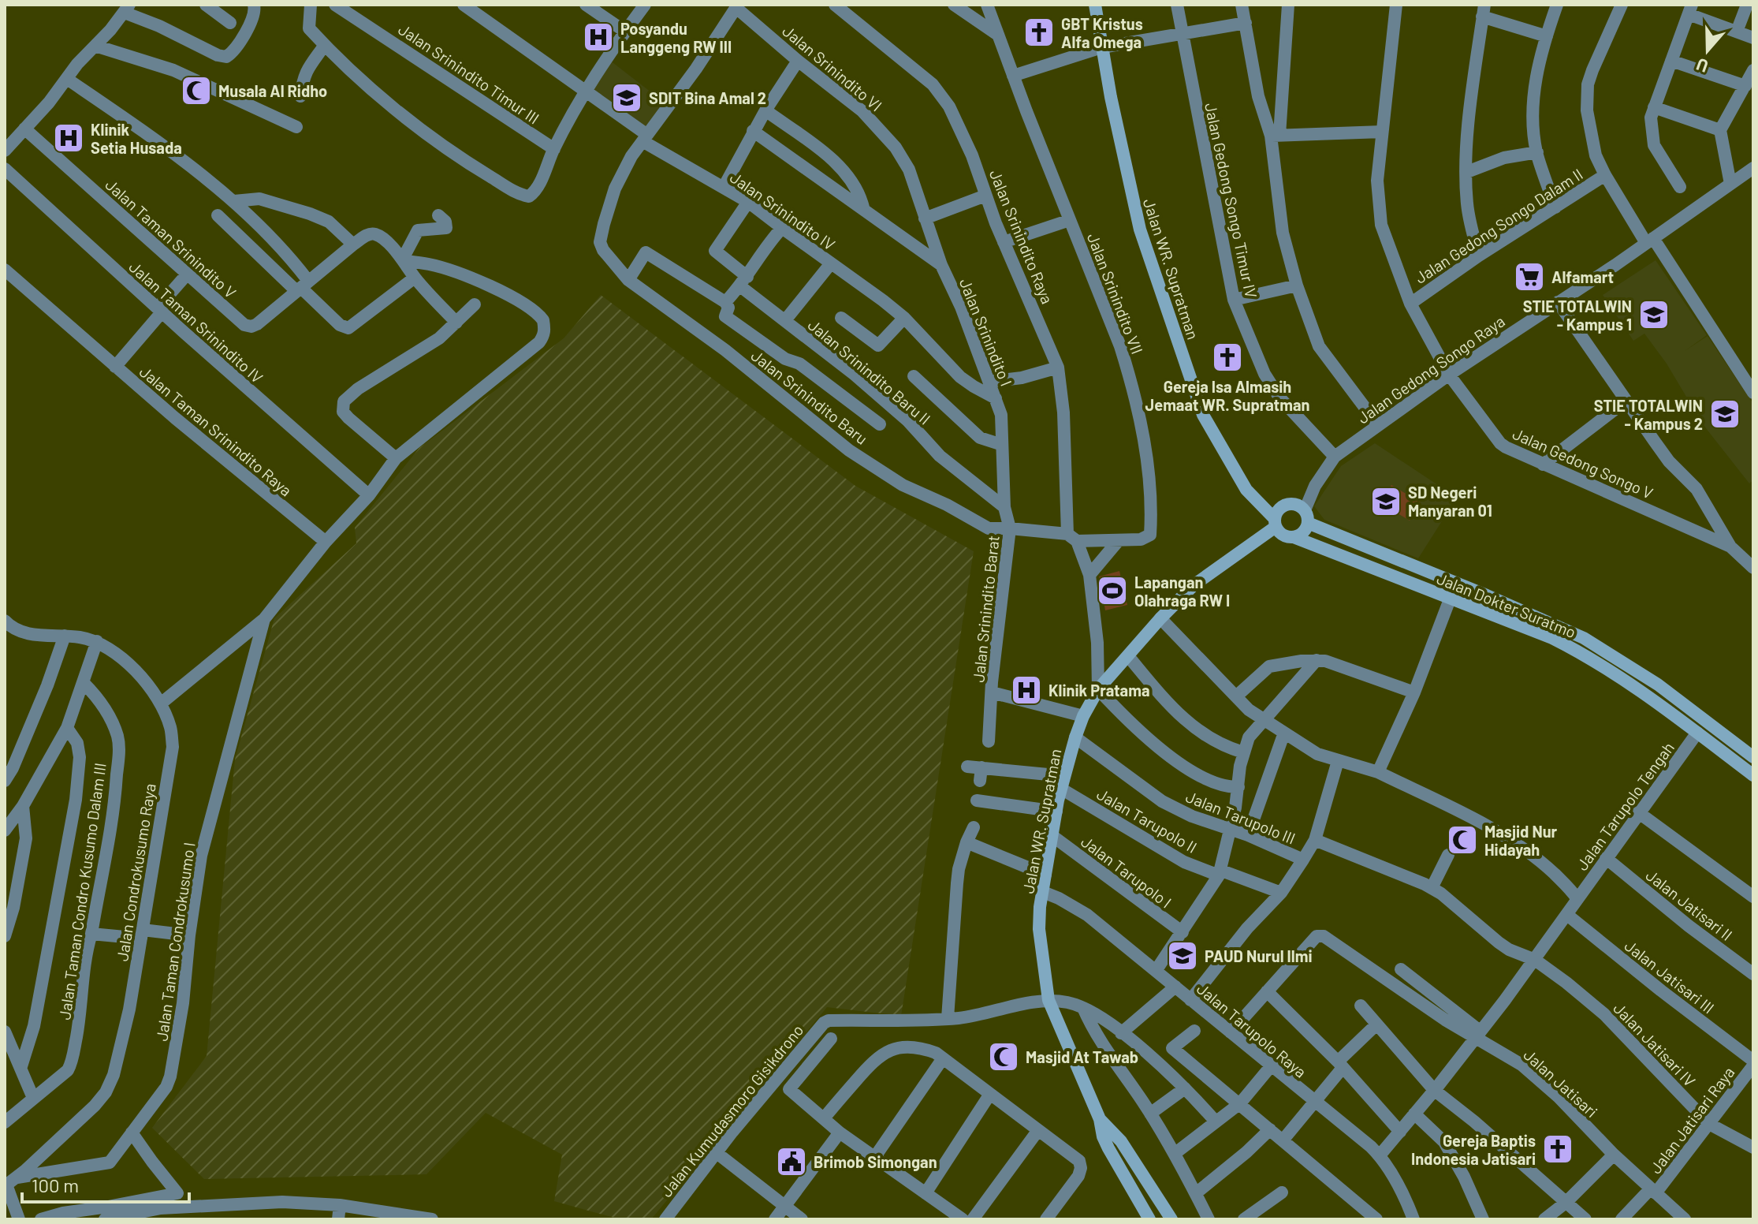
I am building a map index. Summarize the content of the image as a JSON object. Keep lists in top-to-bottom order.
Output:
{
  "streets": {
    "main road": ["Jalan WR. Supratman", "Jalan Dokter Suratmo"],
    "street": [
      "Jalan Srinindito VI",
      "Jalan Srinindito Timur III",
      "Jalan Gedong Songo Timur IV",
      "Jalan Srinindito IV",
      "Jalan Gedong Songo Dalam II",
      "Jalan Srinindito Raya",
      "Jalan Taman Srinindito V",
      "Jalan Srinindito VII",
      "Jalan Taman Srinindito IV",
      "Jalan Srinindito I",
      "Jalan Gedong Songo Raya",
      "Jalan Srinindito Baru II",
      "Jalan Srinindito Baru",
      "Jalan Taman Srinindito Raya",
      "Jalan Gedong Songo V",
      "Jalan Srinindito Barat",
      "Jalan Tarupolo Tengah",
      "Jalan Tarupolo III",
      "Jalan Tarupolo II",
      "Jalan Tarupolo I",
      "Jalan Condrokusumo Raya",
      "Jalan Taman Condro Kusumo Dalam III",
      "Jalan Jatisari II",
      "Jalan Taman Condrokusumo I",
      "Jalan Jatisari III",
      "Jalan Tarupolo Raya",
      "Jalan Jatisari IV",
      "Jalan Jatisari",
      "Jalan Kumudasmoro Gisikdrono",
      "Jalan Jatisari Raya"
    ]
  },
  "crossings": [
    ["Jalan Srinindito VI", "Jalan Srinindito I"],
    ["Jalan Gedong Songo Timur IV", "Jalan Gedong Songo Raya"],
    ["Jalan Srinindito IV", "Jalan Srinindito I"],
    ["Jalan Srinindito IV", "Jalan Srinindito Baru II"],
    ["Jalan Srinindito IV", "Jalan Srinindito Baru"],
    ["Jalan Gedong Songo Dalam II", "Jalan Gedong Songo V"],
    ["Jalan Srinindito Raya", "Jalan WR. Supratman"],
    ["Jalan Srinindito Raya", "Jalan Srinindito Baru"],
    ["Jalan WR. Supratman", "Jalan Gedong Songo Raya"],
    ["Jalan WR. Supratman", "Jalan Dokter Suratmo"],
    ["Jalan WR. Supratman", "Jalan Srinindito Barat"],
    ["Jalan WR. Supratman", "Jalan Tarupolo Tengah"],
    ["Jalan WR. Supratman", "Jalan Tarupolo III"],
    ["Jalan WR. Supratman", "Jalan Tarupolo II"],
    ["Jalan WR. Supratman", "Jalan Tarupolo I"],
    ["Jalan WR. Supratman", "Jalan Tarupolo Raya"],
    ["Jalan WR. Supratman", "Jalan Kumudasmoro Gisikdrono"],
    ["Jalan Srinindito VII", "Jalan Srinindito Baru"],
    ["Jalan Srinindito I", "Jalan Srinindito Baru II"],
    ["Jalan Srinindito I", "Jalan Srinindito Baru"],
    ["Jalan Srinindito I", "Jalan Srinindito Barat"],
    ["Jalan Gedong Songo Raya", "Jalan Gedong Songo V"],
    ["Jalan Gedong Songo Raya", "Jalan Dokter Suratmo"],
    ["Jalan Srinindito Baru", "Jalan Srinindito Barat"],
    ["Jalan Dokter Suratmo", "Jalan Tarupolo Tengah"],
    ["Jalan Tarupolo Tengah", "Jalan Jatisari II"],
    ["Jalan Tarupolo Tengah", "Jalan Jatisari III"],
    ["Jalan Tarupolo Tengah", "Jalan Jatisari IV"],
    ["Jalan Tarupolo Tengah", "Jalan Jatisari"],
    ["Jalan Condrokusumo Raya", "Jalan Taman Condrokusumo I"],
    ["Jalan Jatisari III", "Jalan Jatisari Raya"],
    ["Jalan Jatisari IV", "Jalan Jatisari Raya"],
    ["Jalan Jatisari", "Jalan Jatisari Raya"]
  ],
  "places": {
    "church": ["GBT Kristus Alfa Omega", "Gereja Isa Almasih Jemaat WR. Supratman", "Gereja Baptis Indonesia Jatisari"],
    "hospital": ["Posyandu Langgeng RW III", "Klinik Setia Husada", "Klinik Pratama"],
    "mosque": ["Musala Al Ridho", "Masjid Nur Hidayah", "Masjid At Tawab"],
    "school or university": [
      "SDIT Bina Amal 2",
      "STIE TOTALWIN - Kampus 1",
      "STIE TOTALWIN - Kampus 2",
      "SD Negeri Manyaran 01",
      "PAUD Nurul Ilmi"
    ],
    "supermarket": ["Alfamart"],
    "sports": ["Lapangan Olahraga RW I"],
    "public building": ["Brimob Simongan"]
  },
  "scale_bar": "100 m",
  "north": "bottom"
}
